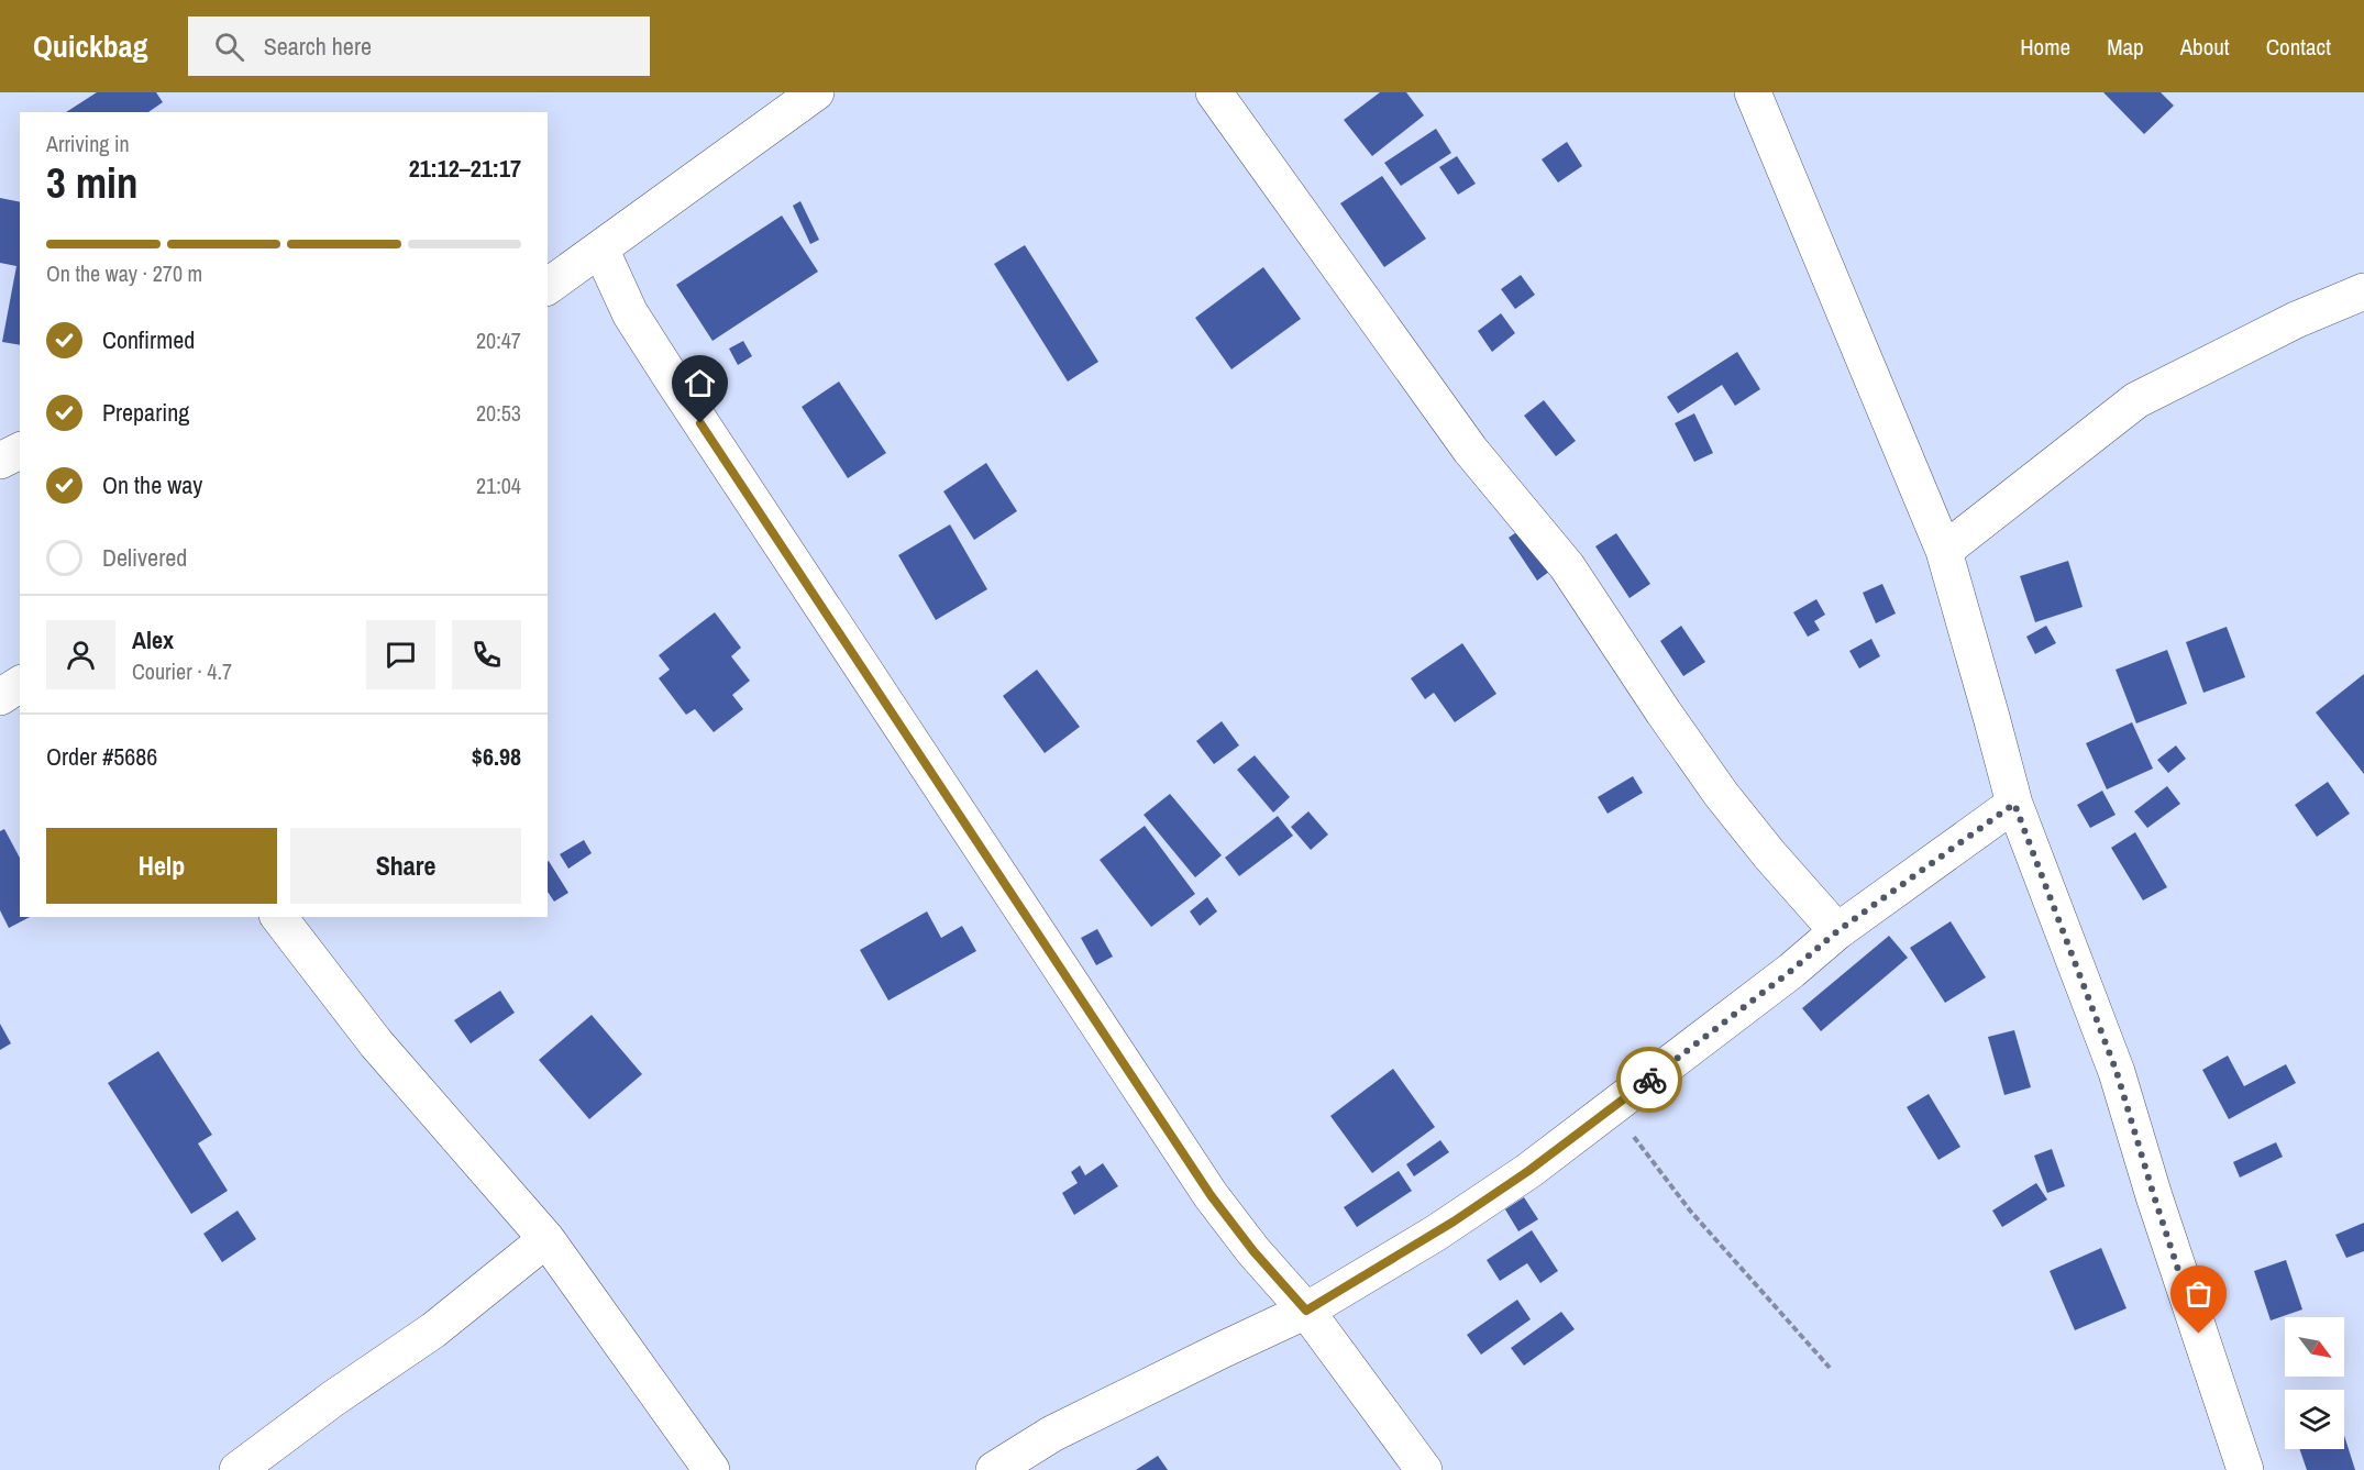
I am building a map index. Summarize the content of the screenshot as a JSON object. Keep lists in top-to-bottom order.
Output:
{
  "north": "bottom right",
  "page": {
    "header": "Quickbag",
    "search": "Search here",
    "nav": [
      "Home",
      "Map",
      "About",
      "Contact"
    ],
    "heading": ["3 min", "Arriving in", "21:12–21:17"],
    "panel": [
      "Alex",
      "Courier · 4.7",
      "Order #5686",
      "$6.98"
    ],
    "bar": "On the way · 270 m",
    "list": [
      ["Confirmed", "20:47"],
      ["Preparing", "20:53"],
      ["On the way", "21:04"],
      "Delivered"
    ],
    "buttons": ["Help", "Share"]
  }
}
